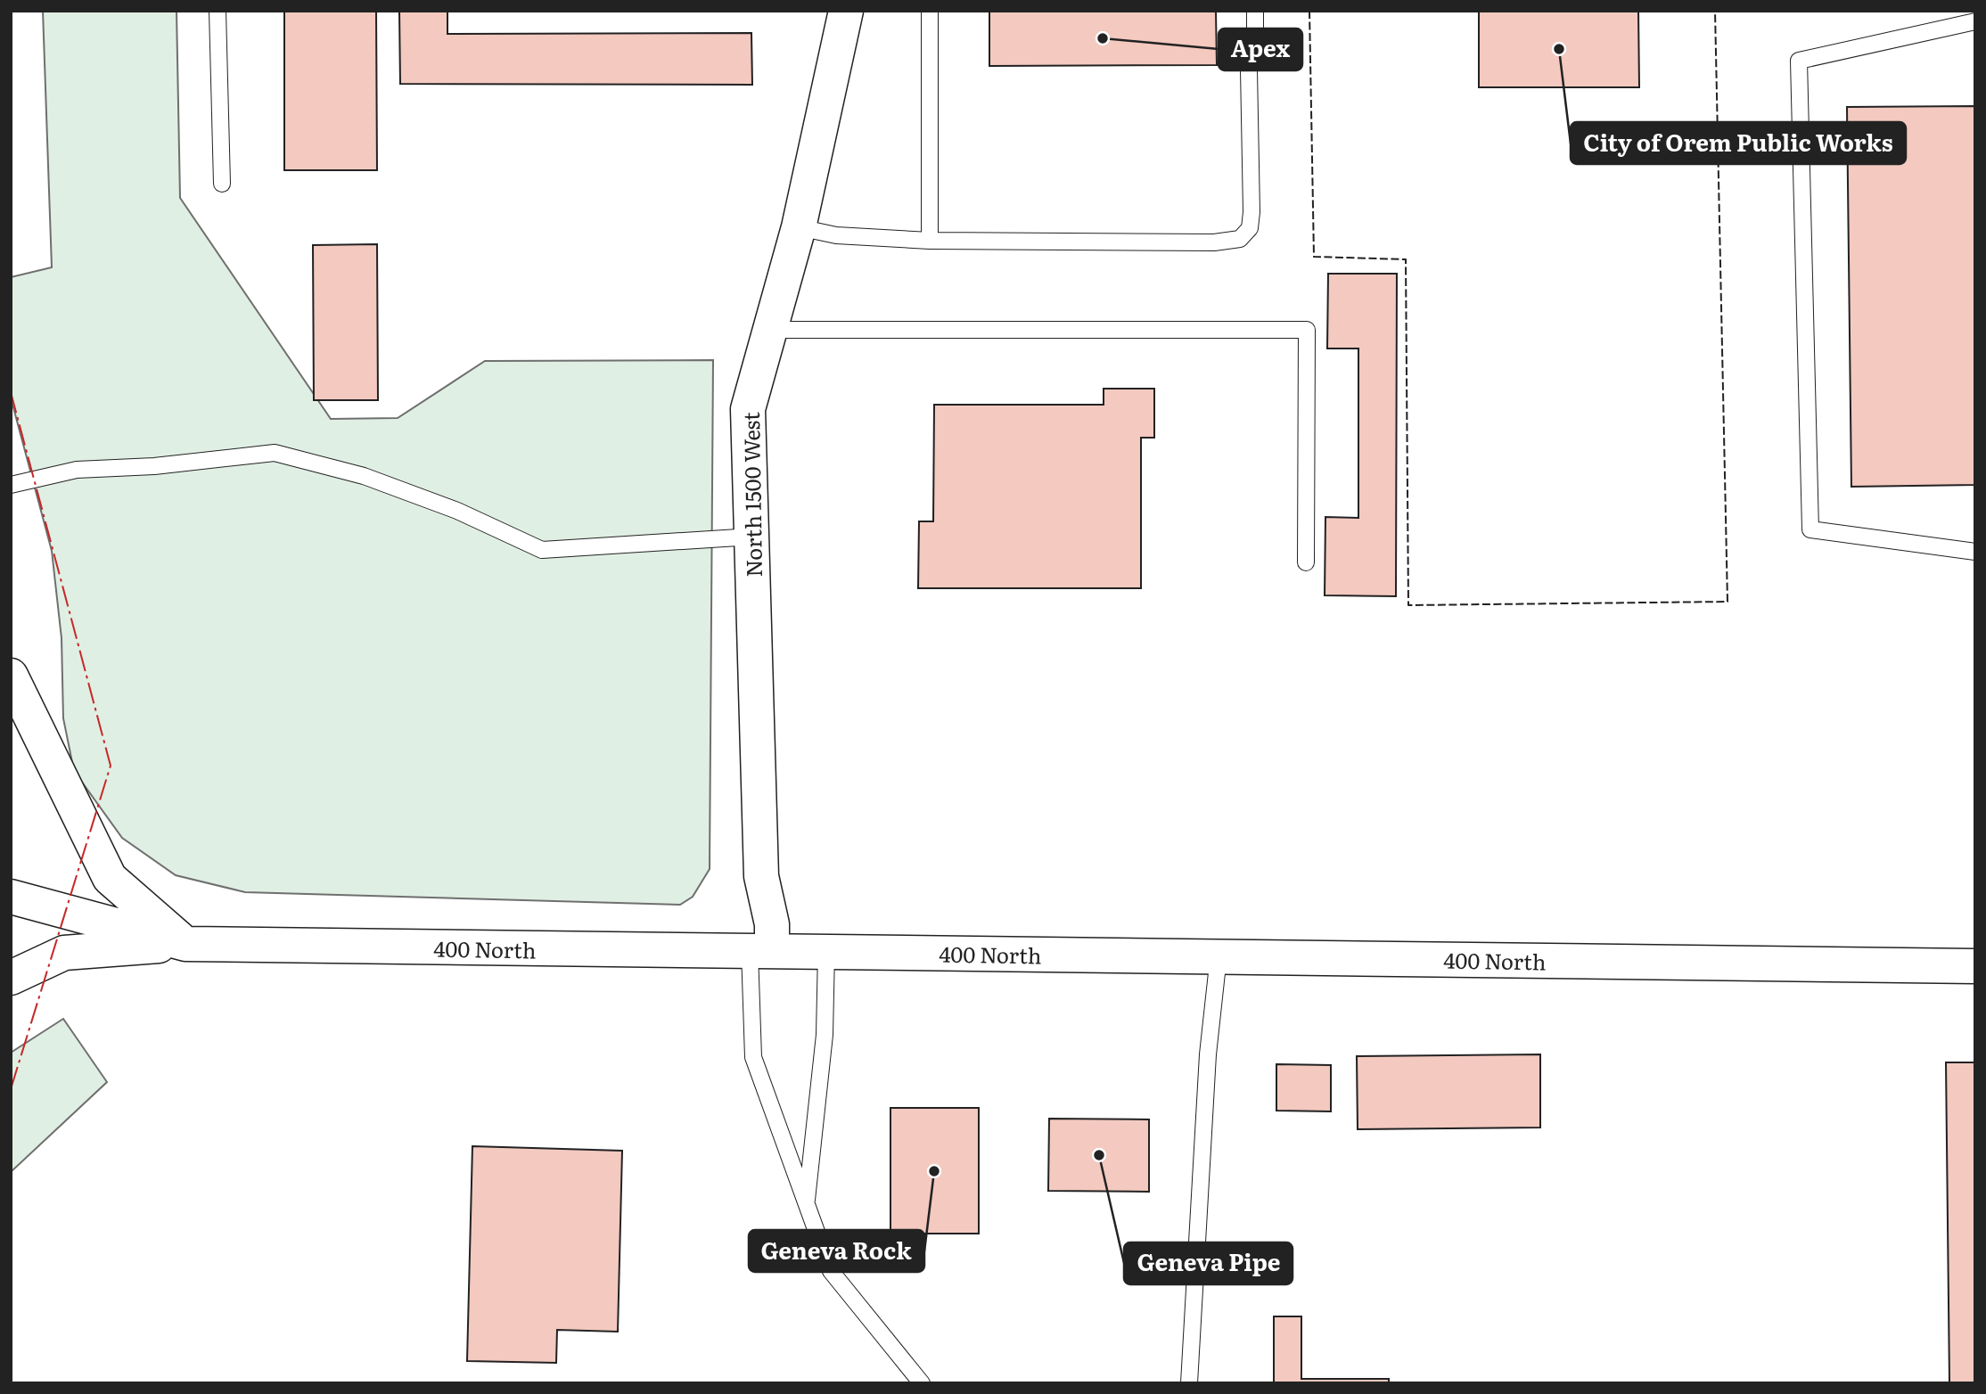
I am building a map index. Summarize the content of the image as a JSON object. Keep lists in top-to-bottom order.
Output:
{
  "streets": {
    "main road": ["North 1500 West", "400 North"]
  },
  "crossings": [
    ["North 1500 West", "400 North"]
  ],
  "places": [
    "Apex",
    "City of Orem Public Works",
    "Geneva Pipe",
    "Geneva Rock"
  ]
}
